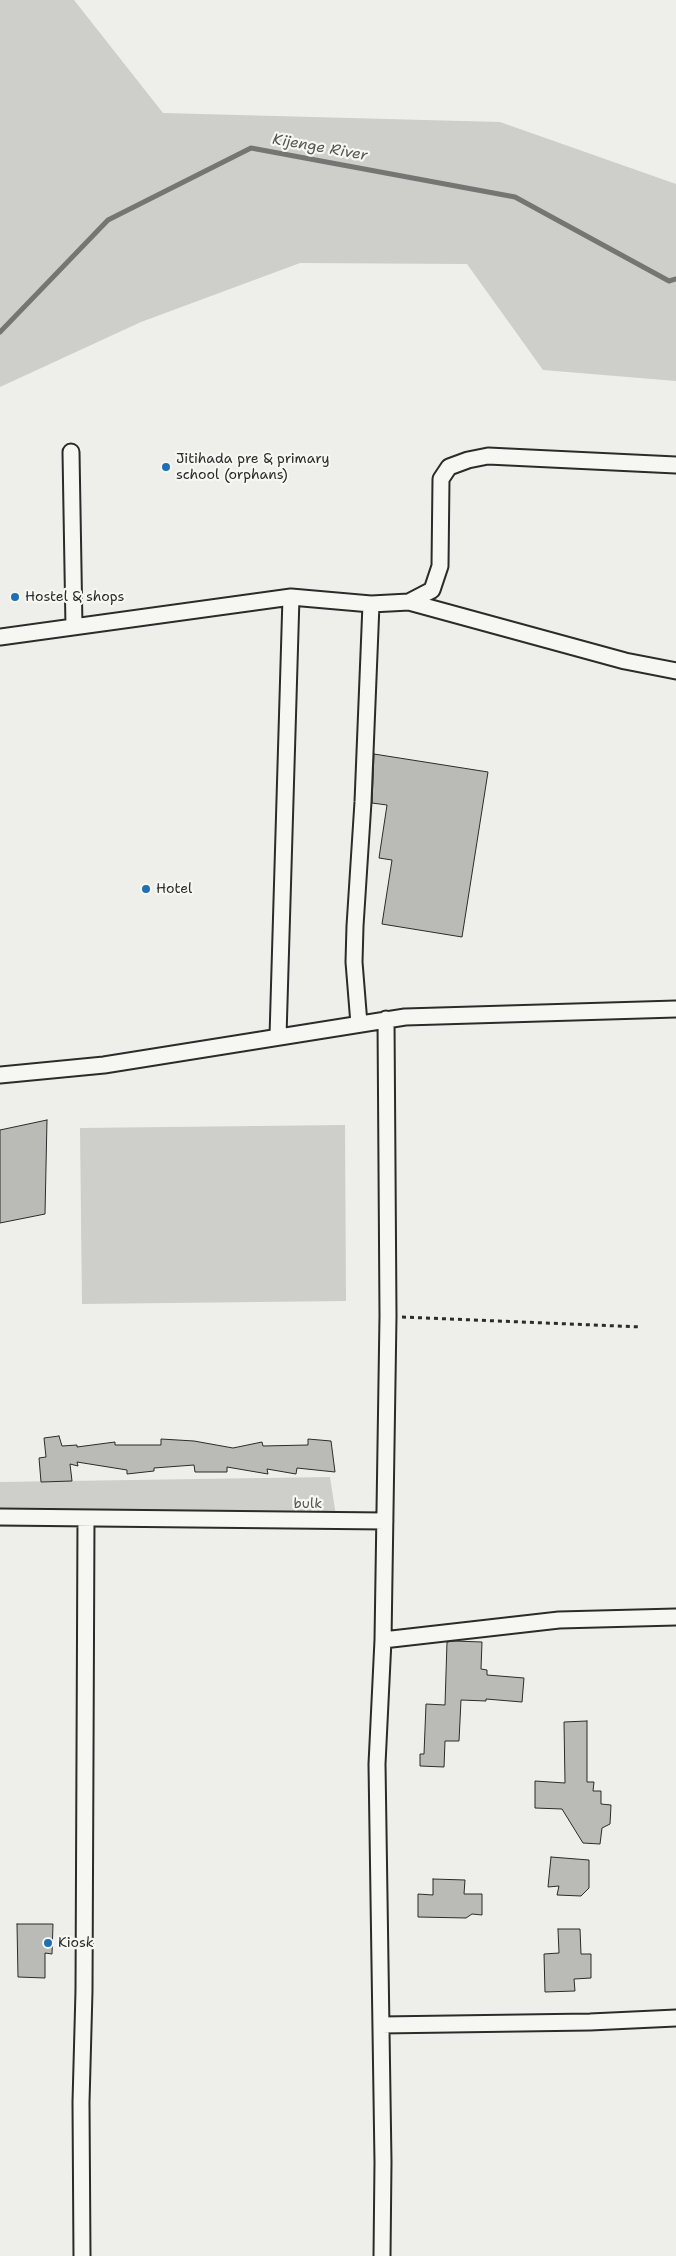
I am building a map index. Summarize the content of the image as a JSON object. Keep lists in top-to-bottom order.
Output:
{
  "water": ["Kijenge River"],
  "parks": ["bulk"],
  "places": [
    "Jitihada pre & primary school (orphans)",
    "Hostel & shops",
    "Hotel",
    "Kiosk"
  ]
}
